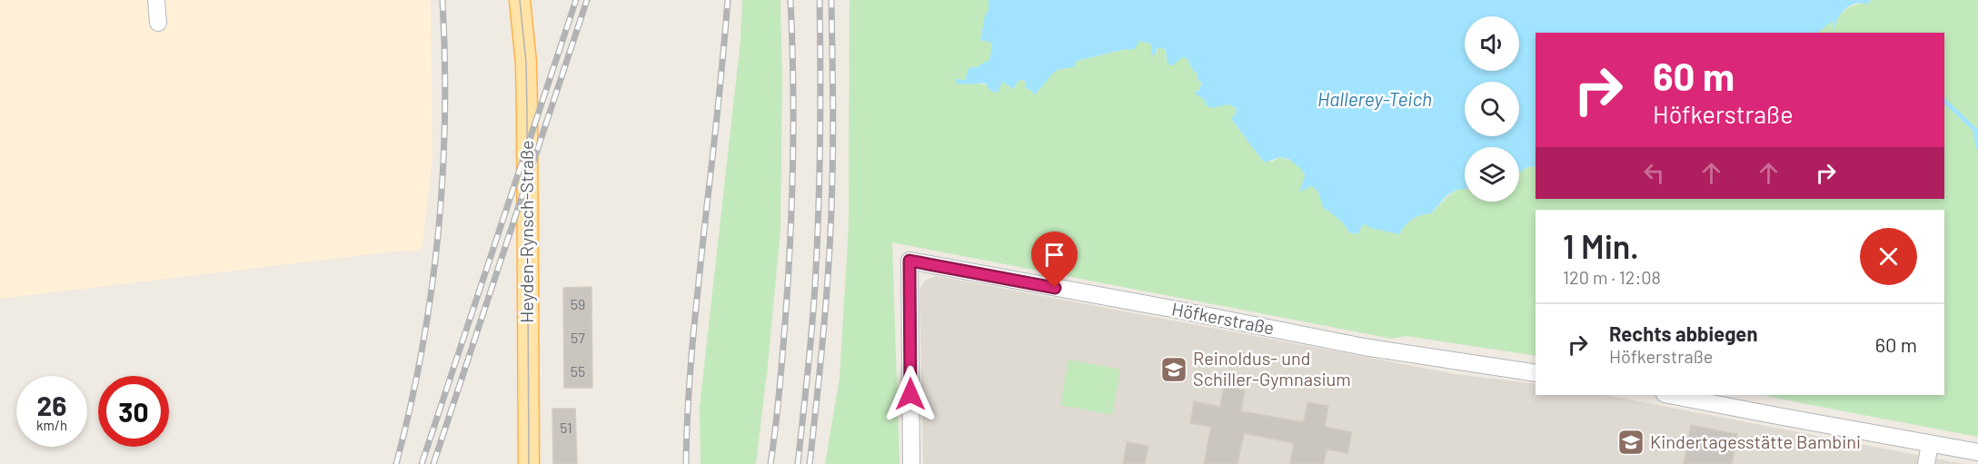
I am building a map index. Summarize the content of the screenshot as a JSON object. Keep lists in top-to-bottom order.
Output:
{
  "streets": {
    "main road": ["Heyden-Rynsch-Straße"],
    "street": ["Höfkerstraße"]
  },
  "water": ["Hallerey-Teich"],
  "places": {
    "school or university": ["Reinoldus- und Schiller-Gymnasium", "Kindertagesstätte Bambini"]
  },
  "house_numbers": [
    "59",
    "57",
    "55",
    "51"
  ],
  "page": {
    "turn": ["60 m", "Höfkerstraße"],
    "heading": ["1 Min.", "120 m · 12:08"],
    "list": [
      {
        "name": "Rechts abbiegen",
        "note": "Höfkerstraße",
        "value": "60 m"
      }
    ],
    "speed": "26 km/h",
    "limit": "30"
  }
}
